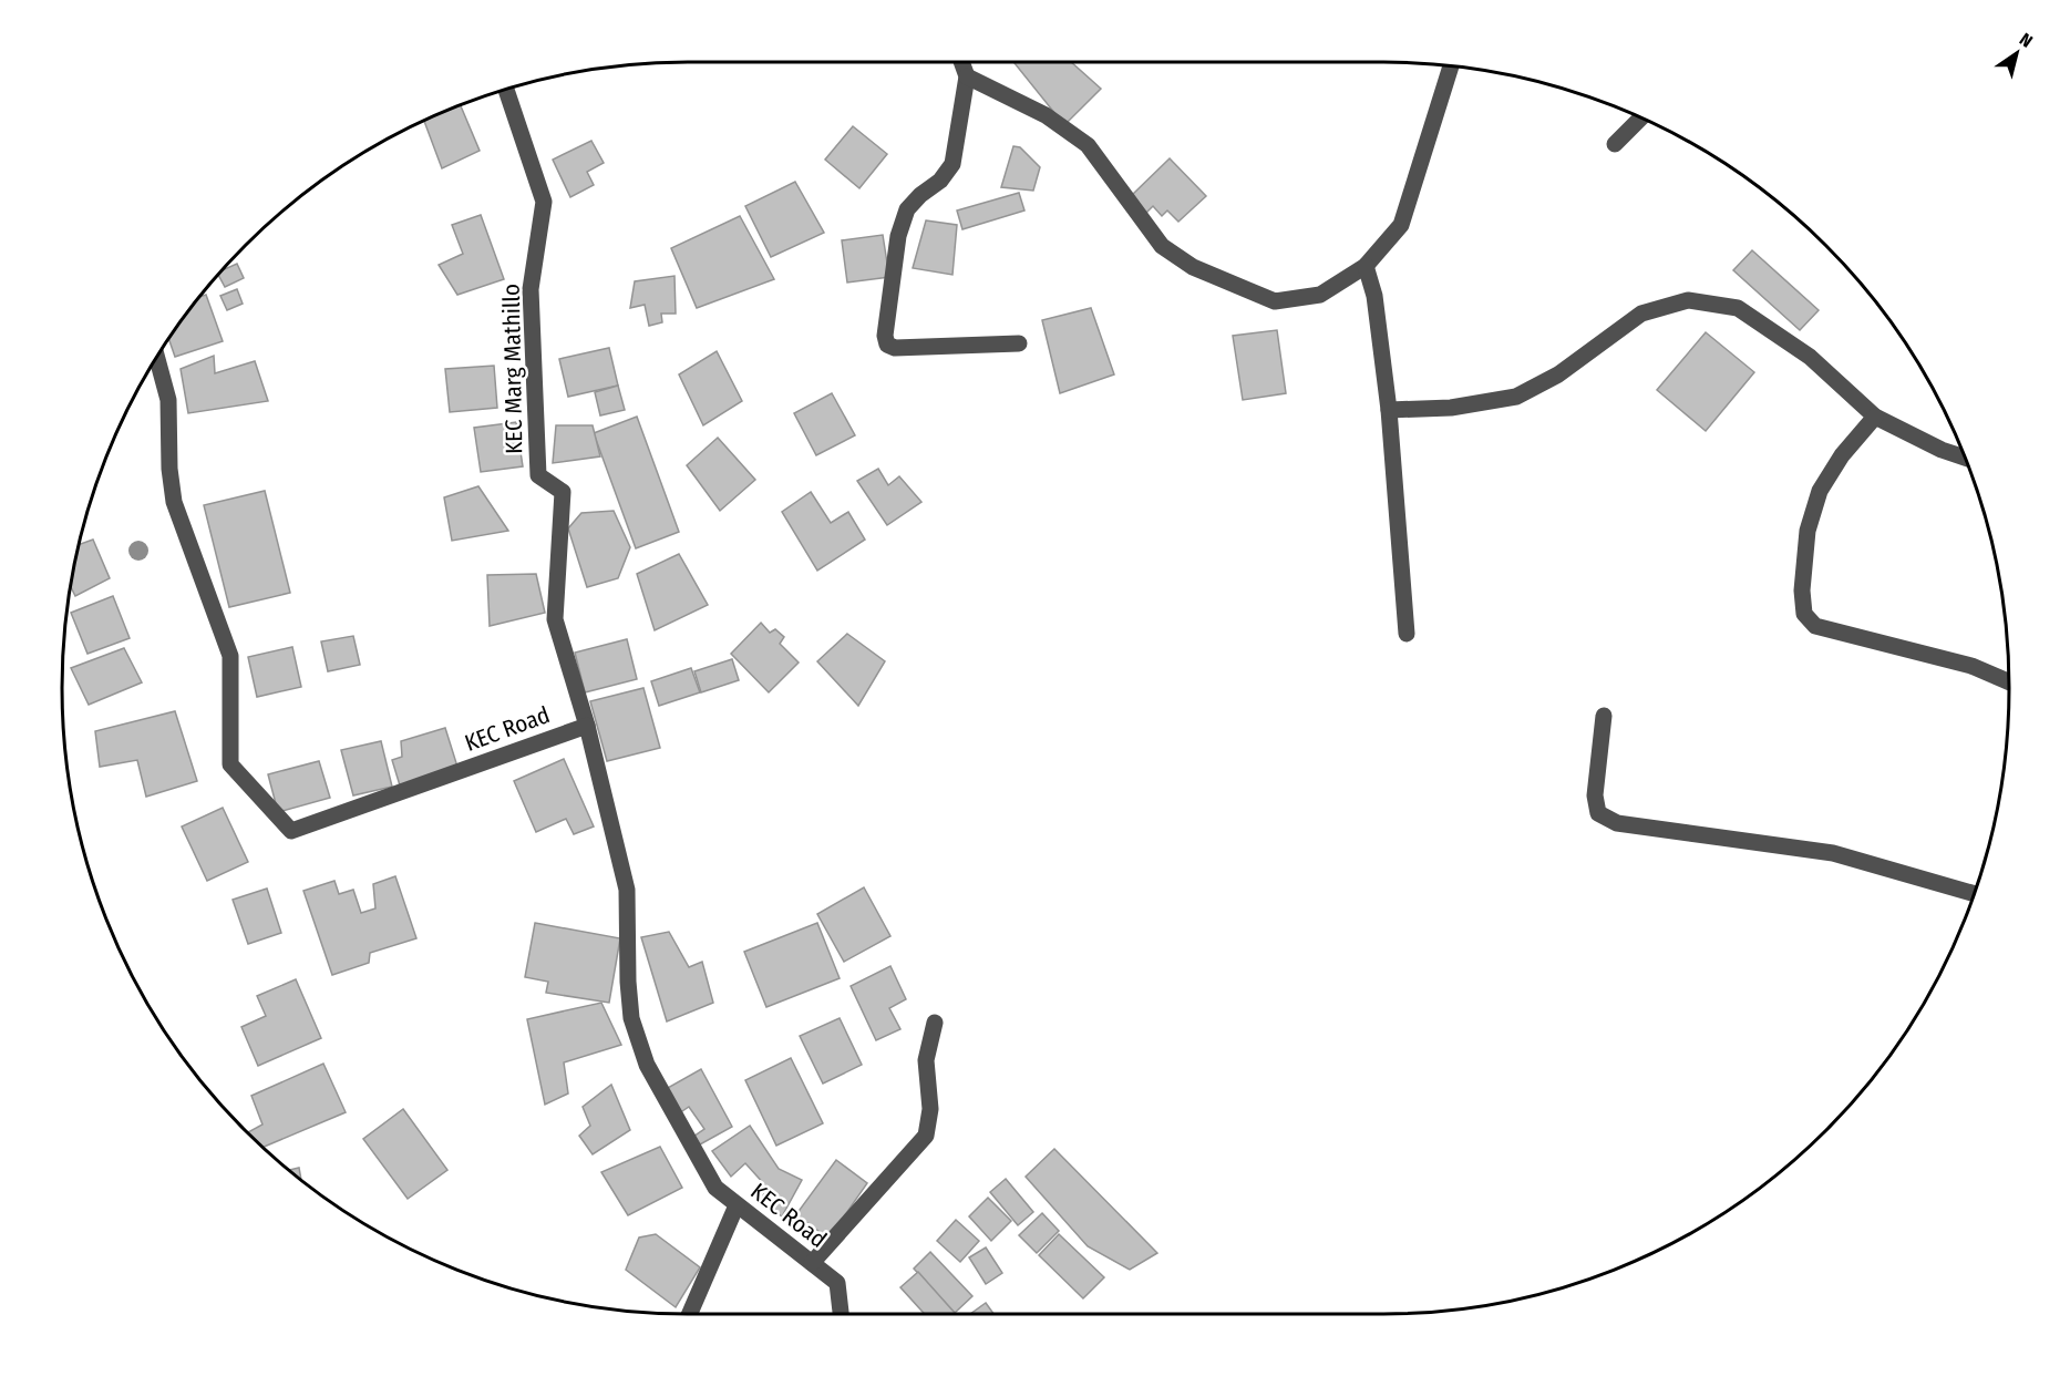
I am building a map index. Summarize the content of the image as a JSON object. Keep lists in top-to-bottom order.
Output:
{
  "streets": {
    "street": ["KEC Marg Mathillo", "KEC Road"]
  },
  "crossings": [
    ["KEC Marg Mathillo", "KEC Road"]
  ],
  "north": "top right"
}
